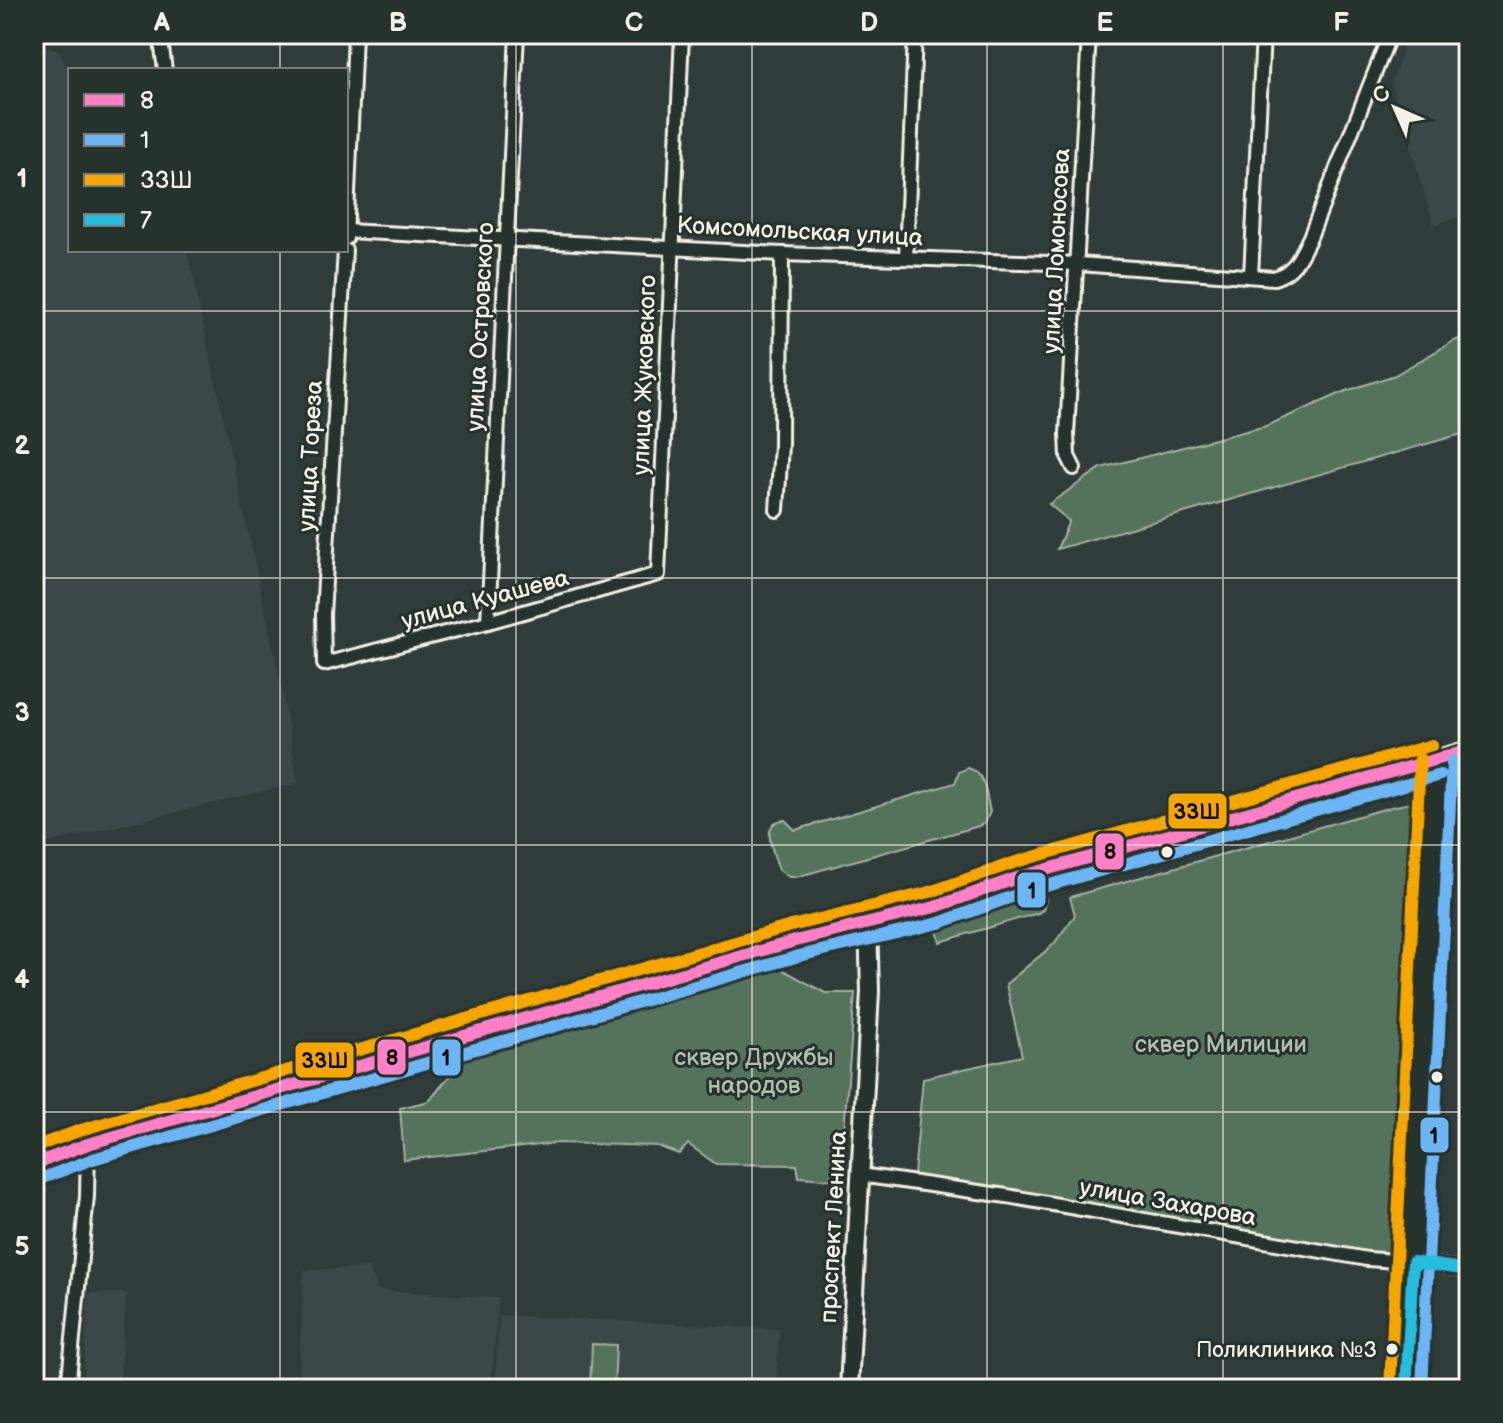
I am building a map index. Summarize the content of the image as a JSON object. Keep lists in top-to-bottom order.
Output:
{
  "streets": {
    "main road": ["проспект Ленина"],
    "street": [
      "Комсомольская улица",
      "улица Ломоносова",
      "улица Островского",
      "улица Жуковского",
      "улица Тореза",
      "улица Куашева",
      "улица Захарова"
    ]
  },
  "crossings": [
    ["Комсомольская улица", "улица Ломоносова"],
    ["Комсомольская улица", "улица Островского"],
    ["Комсомольская улица", "улица Жуковского"],
    ["улица Островского", "улица Куашева"],
    ["улица Жуковского", "улица Куашева"],
    ["улица Тореза", "улица Куашева"],
    ["улица Захарова", "проспект Ленина"]
  ],
  "parks": ["сквер Милиции", "сквер Дружбы народов"],
  "places": ["Поликлиника №3"],
  "lines": [
    "transit line 33Ш",
    "transit line 8",
    "transit line 1",
    "transit line 7"
  ],
  "legend": [
    "8",
    "1",
    "33Ш",
    "7"
  ],
  "north": "top left",
  "grid": {
    "columns": [
      "A",
      "B",
      "C",
      "D",
      "E",
      "F"
    ],
    "rows": [
      "1",
      "2",
      "3",
      "4",
      "5"
    ]
  }
}
